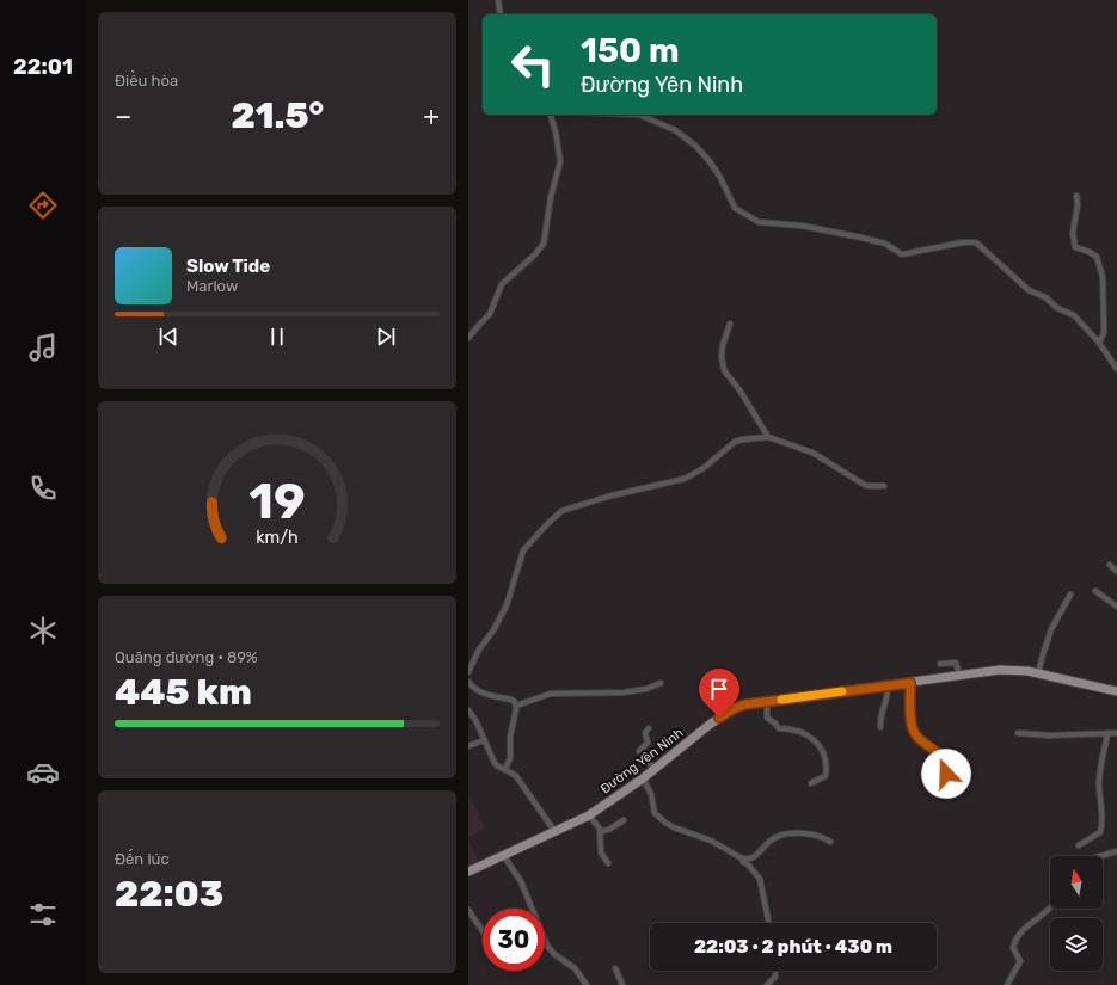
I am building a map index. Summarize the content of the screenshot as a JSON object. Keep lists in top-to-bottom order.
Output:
{
  "streets": {
    "main road": ["Đường Yên Ninh"]
  },
  "north": "top",
  "page": {
    "tabs": "22:01",
    "tile": [
      "Điều hòa",
      ["Quãng đường · 89%", "445 km"],
      ["Đến lúc", "22:03"]
    ],
    "turn": ["150 m", "Đường Yên Ninh"],
    "heat": ["−", "21.5°", "+"],
    "song": ["Slow Tide", "Marlow"],
    "limit": "30",
    "trip": "22:03 · 2 phút · 430 m",
    "gauge": ["19", "km/h"]
  }
}
